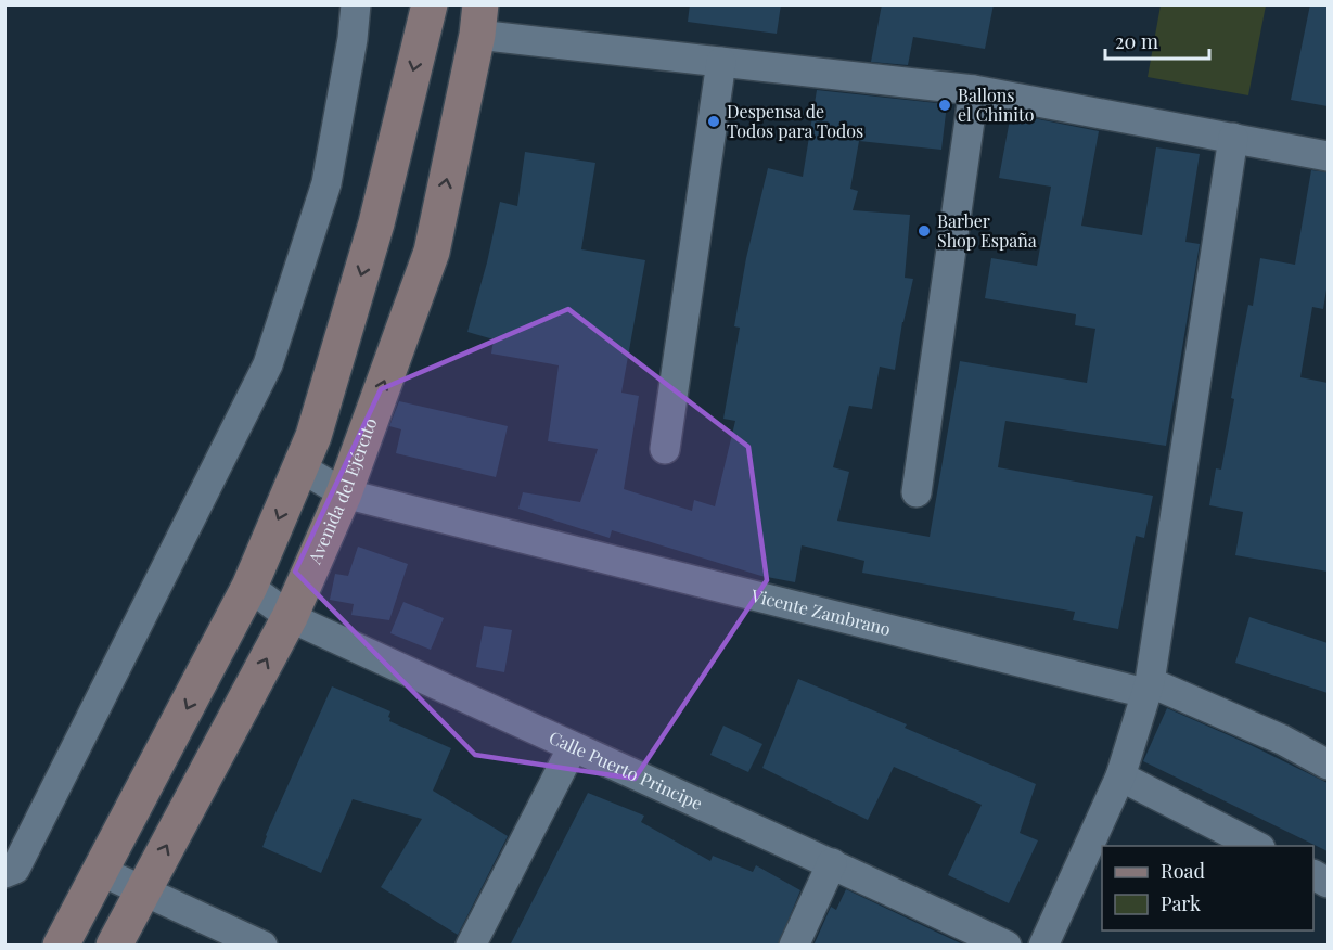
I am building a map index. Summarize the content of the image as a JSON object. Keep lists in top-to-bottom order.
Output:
{
  "streets": {
    "main road": ["Avenida del Ejército"],
    "street": ["Vicente Zambrano", "Calle Puerto Principe"]
  },
  "crossings": [
    ["Avenida del Ejército", "Vicente Zambrano"],
    ["Avenida del Ejército", "Calle Puerto Principe"]
  ],
  "places": ["Ballons el Chinito", "Despensa de Todos para Todos", "Barber Shop España"],
  "legend": ["Road", "Park"],
  "scale_bar": "20 m"
}
